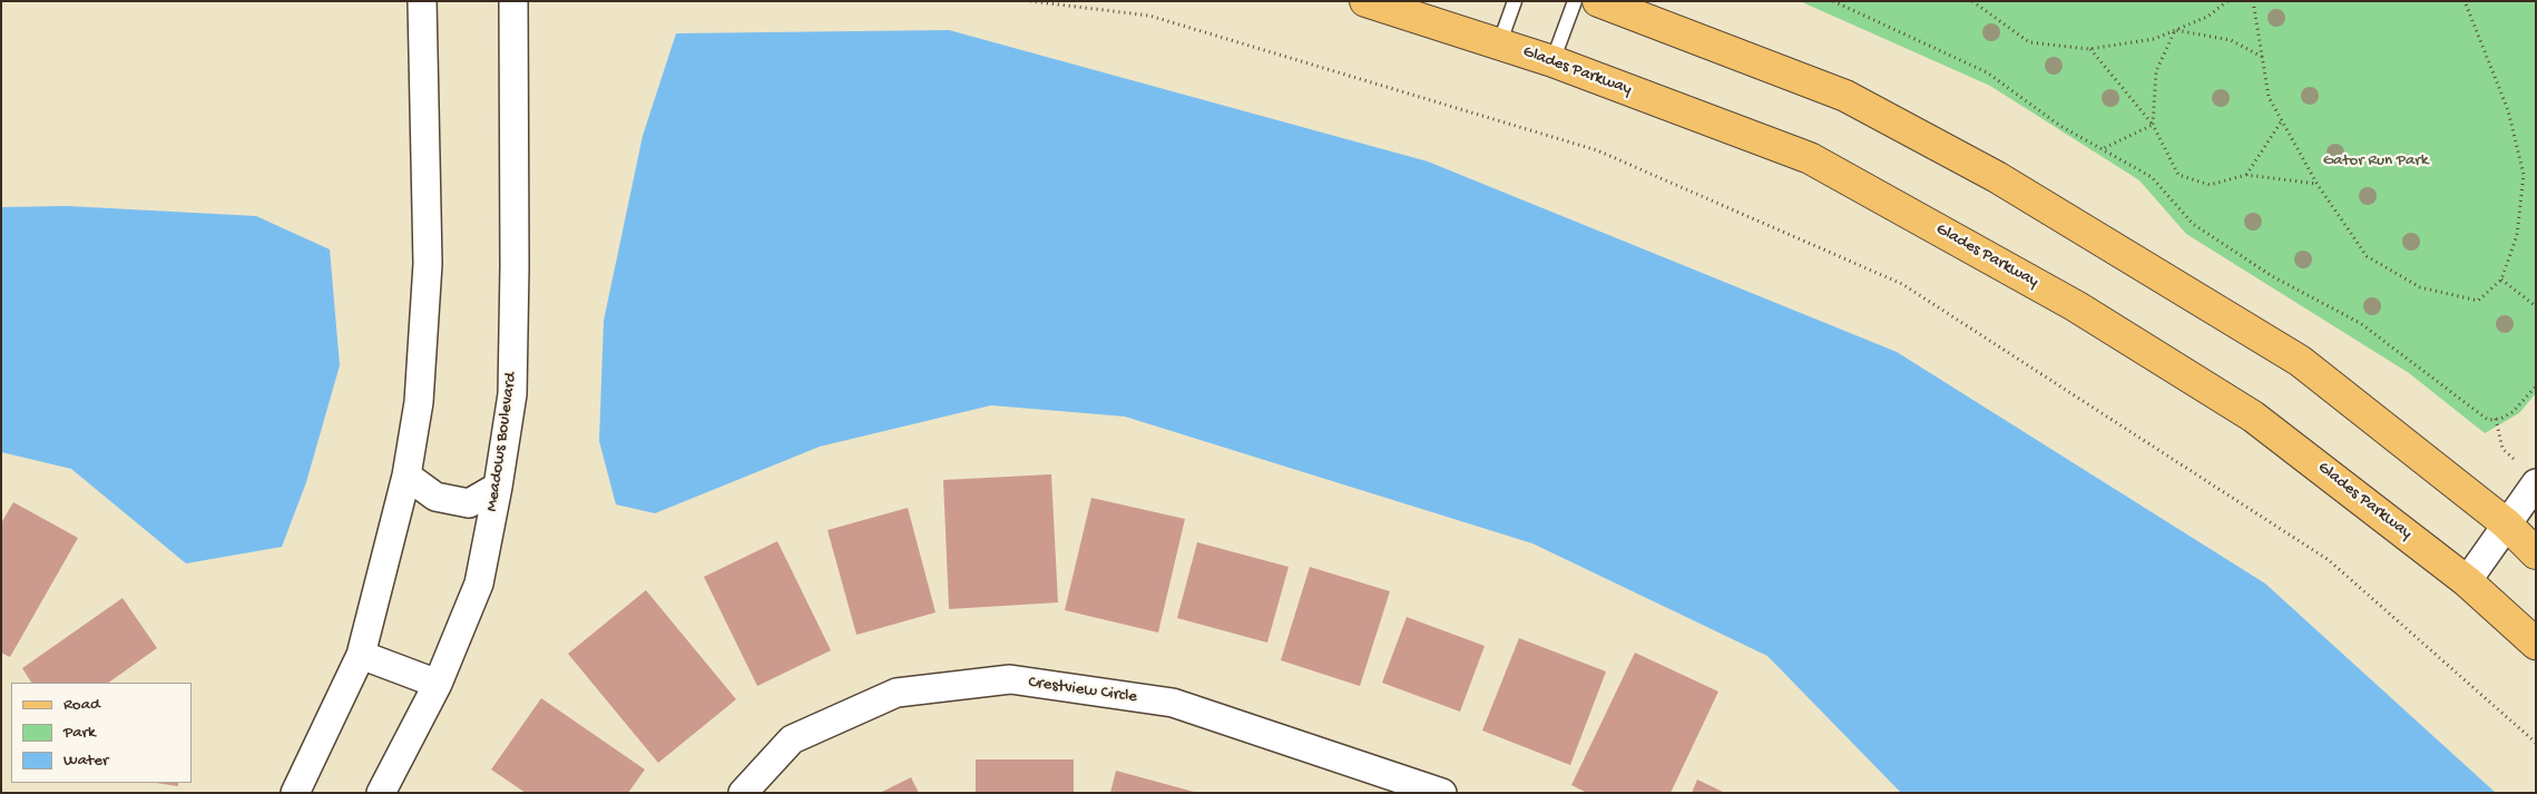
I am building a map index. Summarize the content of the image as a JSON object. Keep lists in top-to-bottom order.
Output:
{
  "streets": {
    "main road": ["Glades Parkway"],
    "street": ["Meadows Boulevard", "Crestview Circle"]
  },
  "parks": ["Gator Run Park"],
  "legend": ["Road", "Park", "Water"]
}
